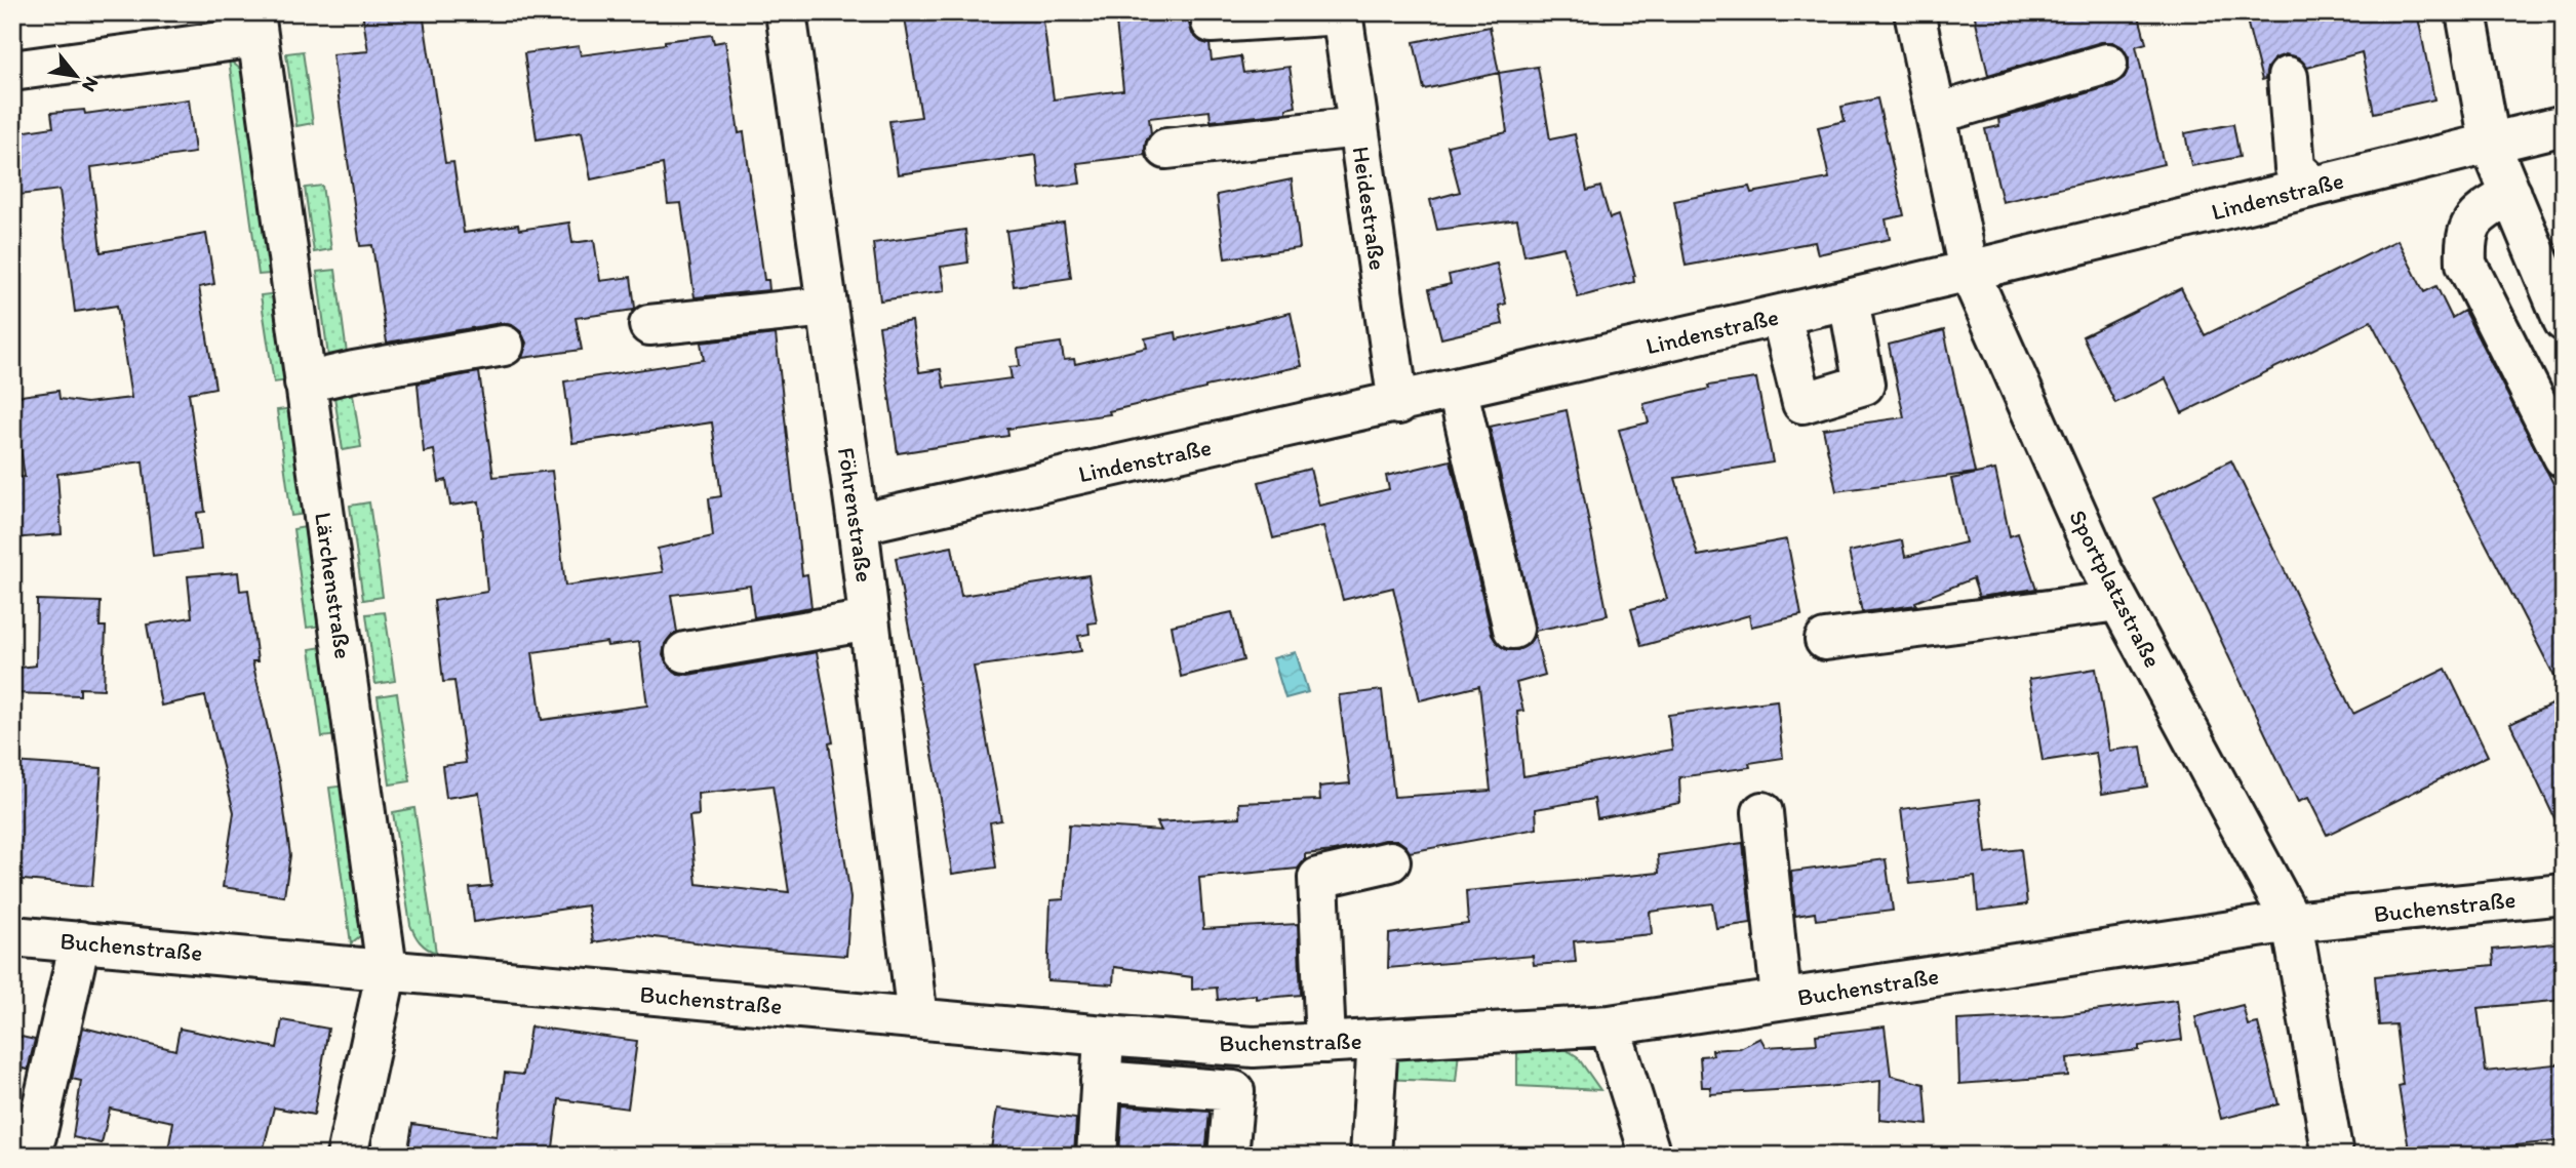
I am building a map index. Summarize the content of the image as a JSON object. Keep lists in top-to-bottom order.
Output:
{
  "streets": {
    "street": [
      "Lindenstraße",
      "Heidestraße",
      "Föhrenstraße",
      "Lärchenstraße",
      "Sportplatzstraße",
      "Buchenstraße"
    ]
  },
  "crossings": [
    ["Lindenstraße", "Heidestraße"],
    ["Lindenstraße", "Föhrenstraße"],
    ["Lindenstraße", "Sportplatzstraße"],
    ["Föhrenstraße", "Buchenstraße"],
    ["Lärchenstraße", "Buchenstraße"],
    ["Sportplatzstraße", "Buchenstraße"]
  ],
  "north": "bottom right"
}
